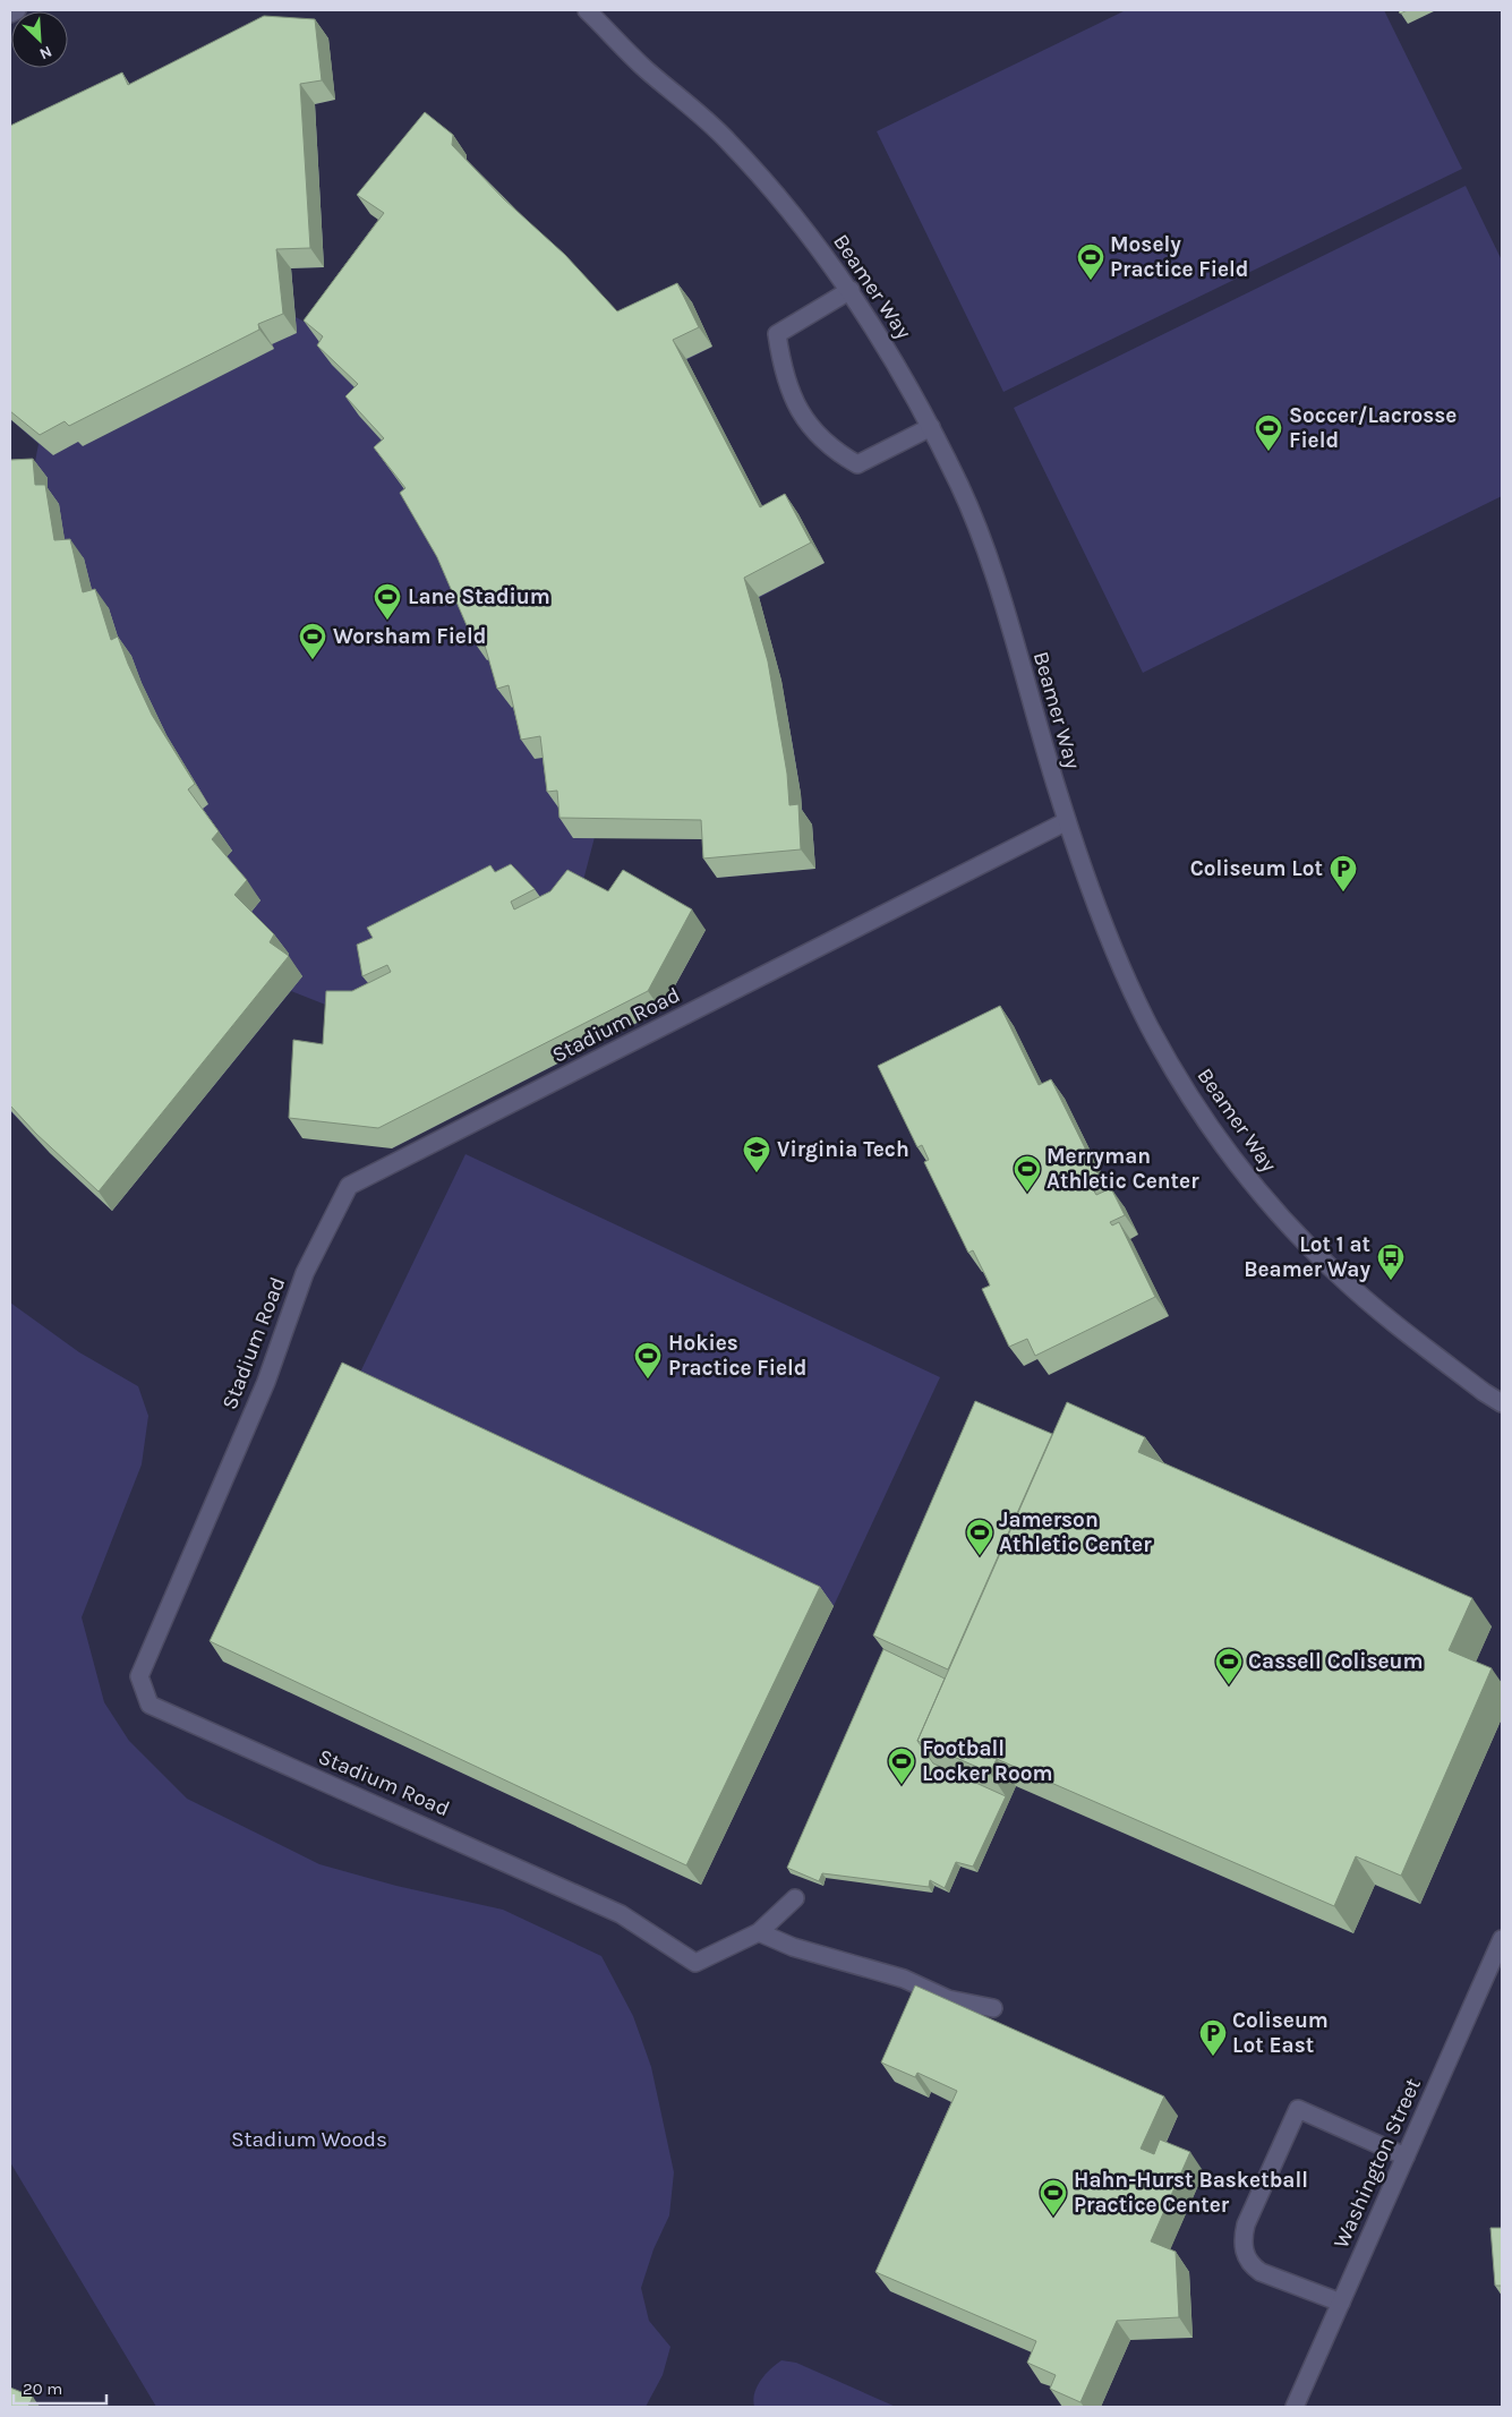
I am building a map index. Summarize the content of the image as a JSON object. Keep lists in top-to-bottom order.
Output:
{
  "streets": {
    "main road": ["Beamer Way", "Stadium Road", "Washington Street"]
  },
  "crossings": [
    ["Beamer Way", "Stadium Road"]
  ],
  "parks": ["Stadium Woods"],
  "places": {
    "sports": [
      "Mosely Practice Field",
      "Soccer/Lacrosse Field",
      "Lane Stadium",
      "Worsham Field",
      "Merryman Athletic Center",
      "Hokies Practice Field",
      "Jamerson Athletic Center",
      "Cassell Coliseum",
      "Football Locker Room",
      "Hahn-Hurst Basketball Practice Center"
    ],
    "parking": ["Coliseum Lot", "Coliseum Lot East"],
    "school or university": ["Virginia Tech"],
    "bus stop": ["Lot 1 at Beamer Way"]
  },
  "scale_bar": "20 m",
  "north": "bottom right"
}
